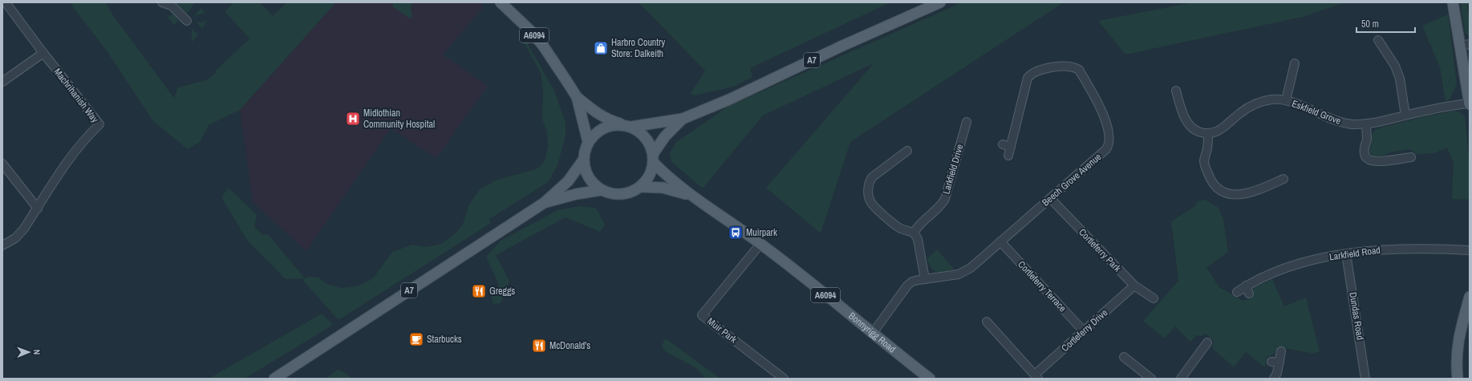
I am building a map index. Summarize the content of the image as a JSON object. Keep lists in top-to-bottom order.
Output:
{
  "streets": {
    "main road": ["A6094", "A7", "Bonnyrigg Road"],
    "street": [
      "Machrihanish Way",
      "Eskfield Grove",
      "Larkfield Drive",
      "Beech Grove Avenue",
      "Cortleferry Park",
      "Larkfield Road",
      "Cortleferry Terrace",
      "Dundas Road",
      "Muir Park",
      "Cortleferry Drive"
    ]
  },
  "crossings": [
    ["A6094", "A7"],
    ["A6094", "Bonnyrigg Road"],
    ["A7", "Bonnyrigg Road"],
    ["Beech Grove Avenue", "Cortleferry Park"],
    ["Beech Grove Avenue", "Cortleferry Terrace"],
    ["Beech Grove Avenue", "Bonnyrigg Road"],
    ["Cortleferry Park", "Cortleferry Drive"],
    ["Larkfield Road", "Dundas Road"],
    ["Cortleferry Terrace", "Cortleferry Drive"],
    ["Muir Park", "Bonnyrigg Road"]
  ],
  "places": {
    "shop": ["Harbro Country Store: Dalkeith"],
    "hospital": ["Midlothian Community Hospital"],
    "bus stop": ["Muirpark"],
    "restaurant": ["Greggs", "McDonald's"],
    "cafe": ["Starbucks"]
  },
  "scale_bar": "50 m",
  "north": "right"
}
